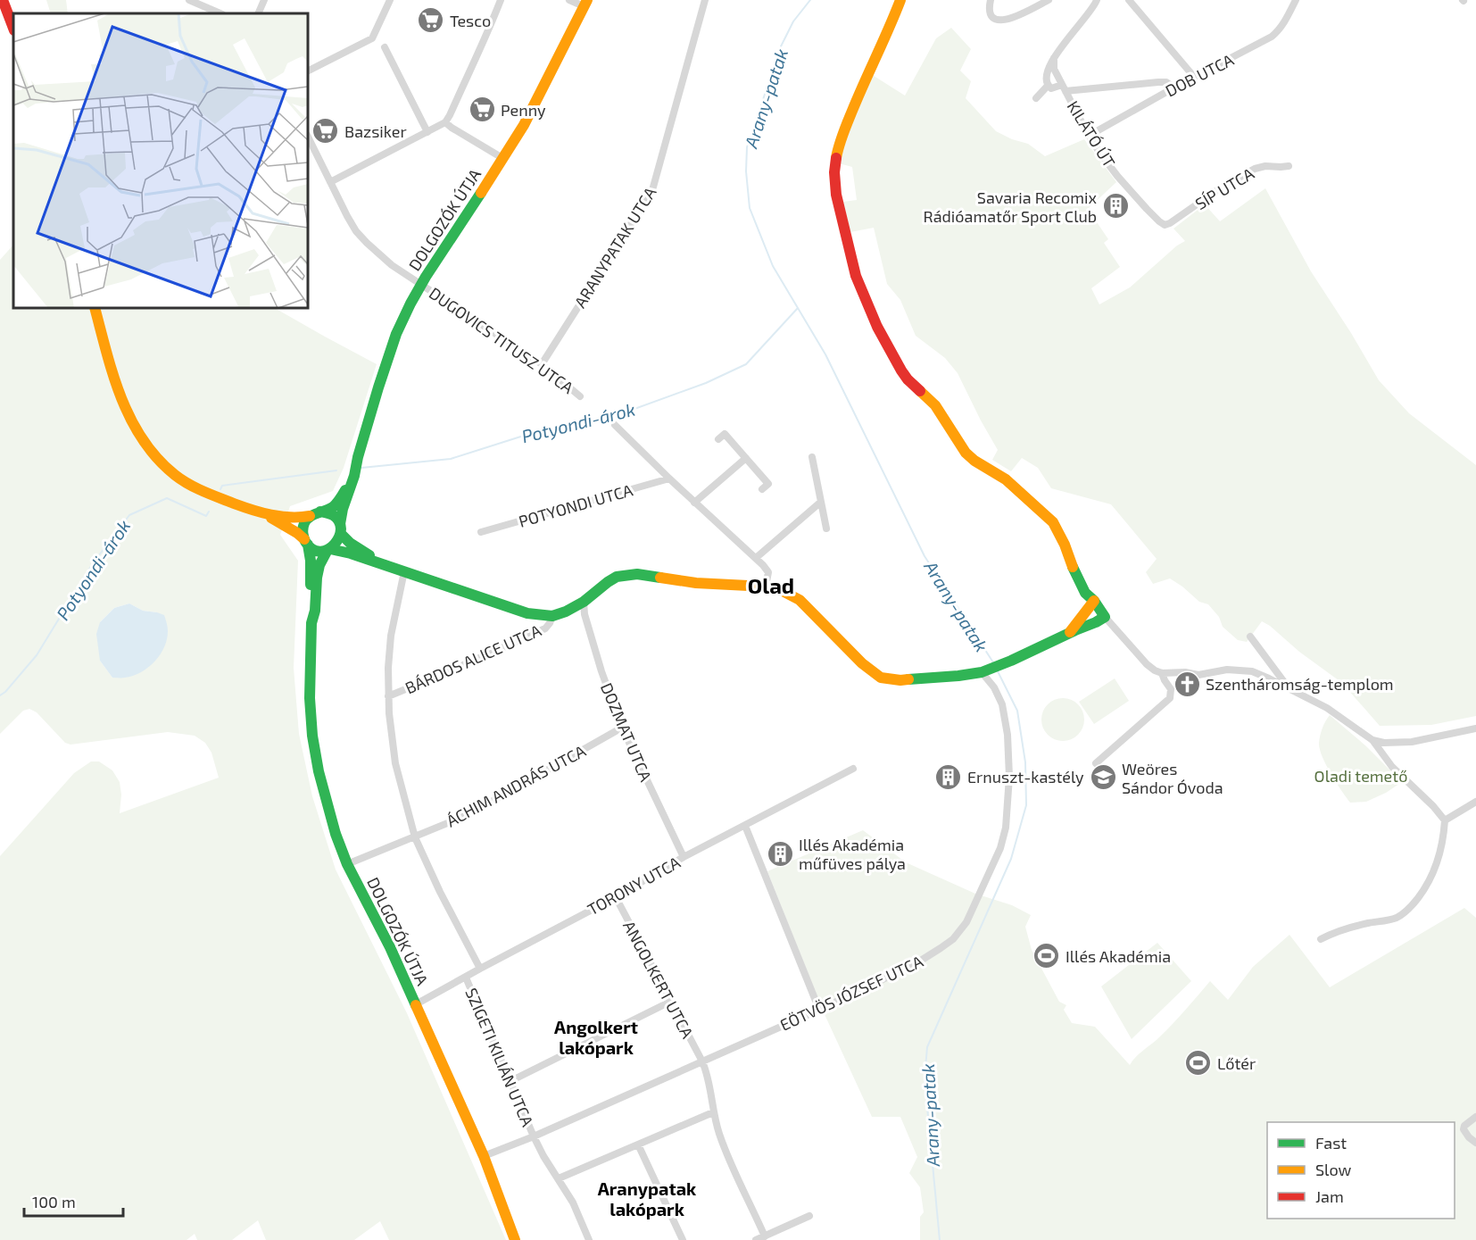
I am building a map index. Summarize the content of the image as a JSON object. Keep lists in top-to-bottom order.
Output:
{
  "streets": {
    "main road": ["DOLGOZÓK ÚTJA"],
    "street": [
      "DOB UTCA",
      "KILÁTÓ ÚT",
      "SÍP UTCA",
      "ARANYPATAK UTCA",
      "DUGOVICS TITUSZ UTCA",
      "POTYONDI UTCA",
      "BÁRDOS ALICE UTCA",
      "DOZMAT UTCA",
      "ÁCHIM ANDRÁS UTCA",
      "TORONY UTCA",
      "ANGOLKERT UTCA",
      "EÖTVÖS JÓZSEF UTCA",
      "SZIGETI KILIÁN UTCA"
    ]
  },
  "crossings": [
    ["DOB UTCA", "KILÁTÓ ÚT"],
    ["KILÁTÓ ÚT", "SÍP UTCA"],
    ["DOLGOZÓK ÚTJA", "DUGOVICS TITUSZ UTCA"],
    ["DOLGOZÓK ÚTJA", "ÁCHIM ANDRÁS UTCA"],
    ["DOLGOZÓK ÚTJA", "TORONY UTCA"],
    ["DOLGOZÓK ÚTJA", "EÖTVÖS JÓZSEF UTCA"],
    ["ARANYPATAK UTCA", "DUGOVICS TITUSZ UTCA"],
    ["DOZMAT UTCA", "ÁCHIM ANDRÁS UTCA"],
    ["DOZMAT UTCA", "TORONY UTCA"],
    ["TORONY UTCA", "ANGOLKERT UTCA"],
    ["TORONY UTCA", "SZIGETI KILIÁN UTCA"],
    ["ANGOLKERT UTCA", "EÖTVÖS JÓZSEF UTCA"],
    ["EÖTVÖS JÓZSEF UTCA", "SZIGETI KILIÁN UTCA"]
  ],
  "districts": ["Olad", "Angolkert lakópark", "Aranypatak lakópark"],
  "water": ["Arany-patak", "Potyondi-árok"],
  "parks": ["Oladi temető"],
  "places": {
    "supermarket": ["Tesco", "Penny", "Bazsiker"],
    "building": ["Savaria Recomix Rádióamatőr Sport Club", "Ernuszt-kastély", "Illés Akadémia műfüves pálya"],
    "church": ["Szentháromság-templom"],
    "school or university": ["Weöres Sándor Óvoda"],
    "sports": ["Illés Akadémia", "Lőtér"]
  },
  "legend": ["Fast", "Slow", "Jam"],
  "scale_bar": "100 m"
}
